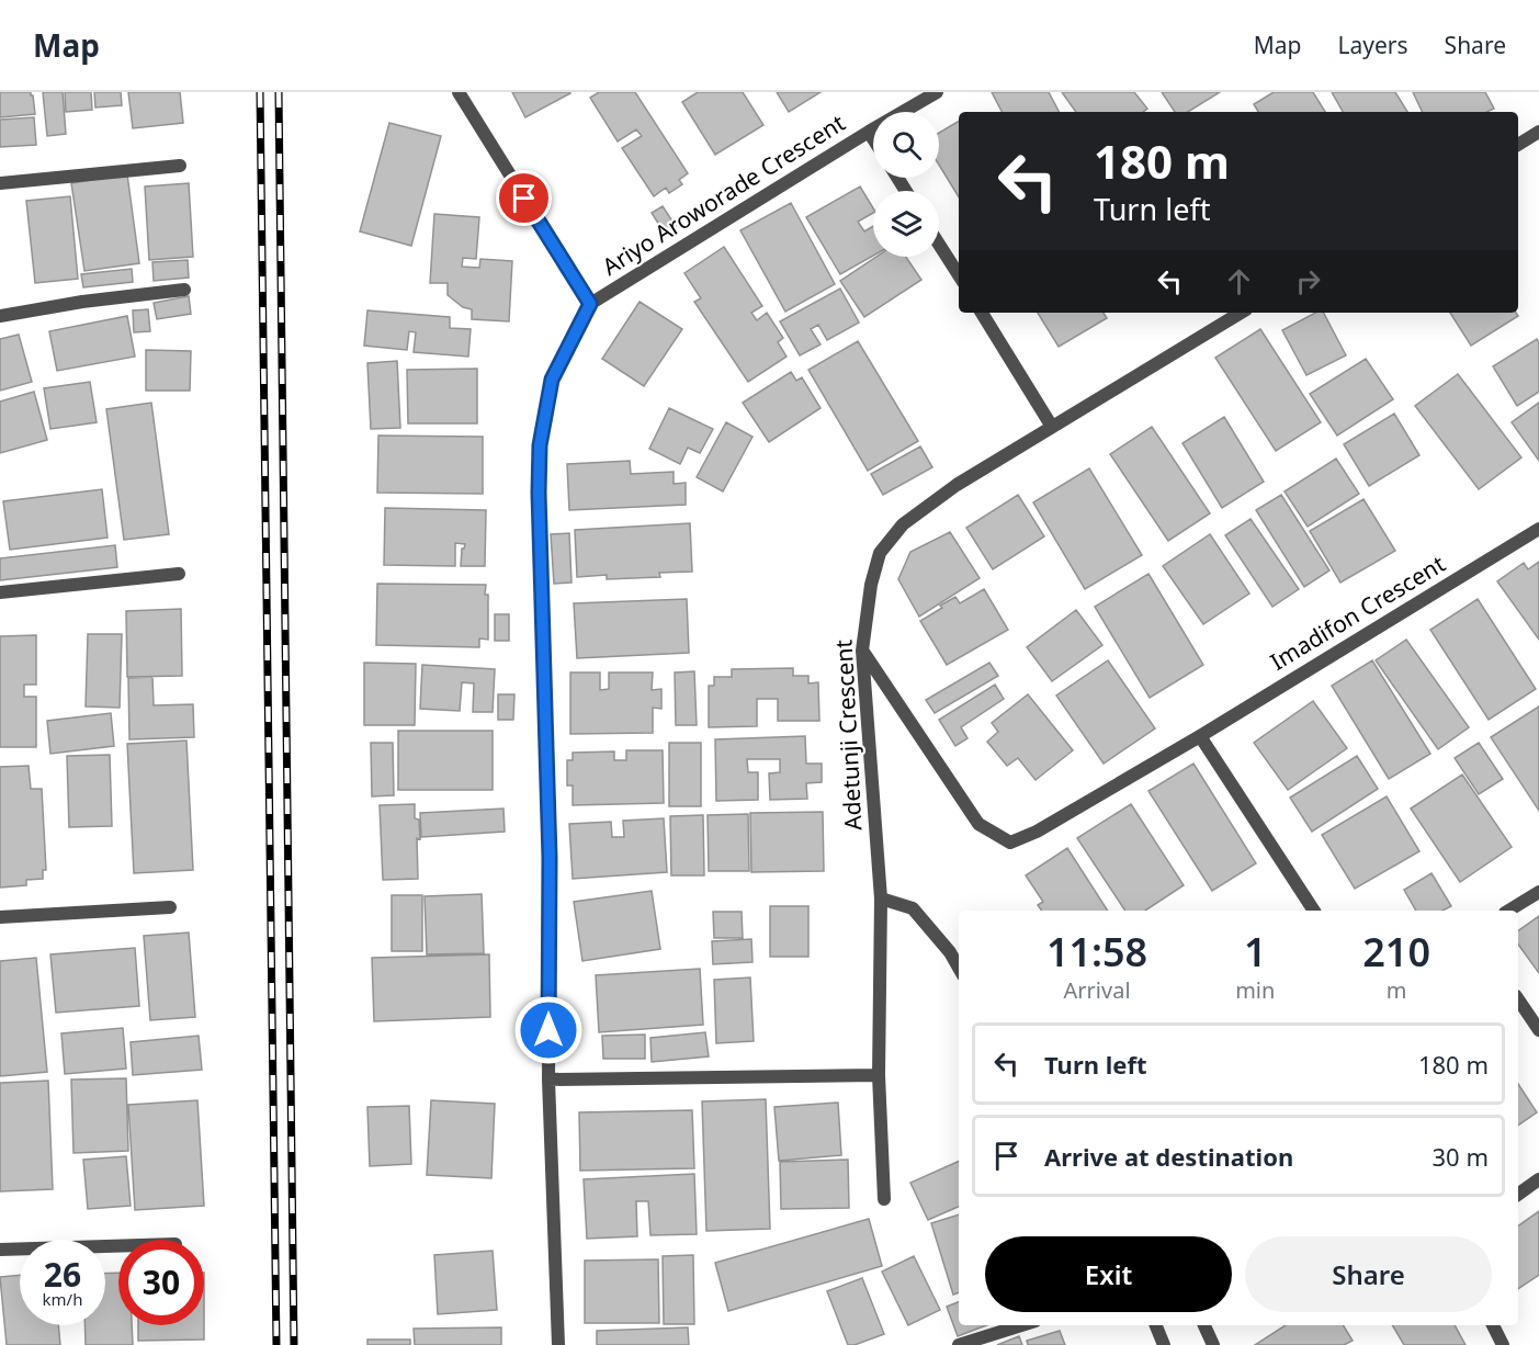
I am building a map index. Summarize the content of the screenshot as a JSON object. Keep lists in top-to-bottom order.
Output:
{
  "streets": {
    "street": ["Ariyo Aroworade Crescent", "Imadifon Crescent", "Adetunji Crescent"]
  },
  "crossings": [
    ["Imadifon Crescent", "Adetunji Crescent"]
  ],
  "page": {
    "header": "Map",
    "nav": ["Map", "Layers", "Share"],
    "turn": ["180 m", "Turn left"],
    "eta": [
      "11:58",
      "Arrival",
      "1",
      "min",
      "210",
      "m"
    ],
    "list": [
      {
        "name": "Turn left",
        "value": "180 m"
      },
      {
        "name": "Arrive at destination",
        "value": "30 m"
      }
    ],
    "buttons": ["Exit", "Share"],
    "speed": "26 km/h",
    "limit": "30"
  }
}
